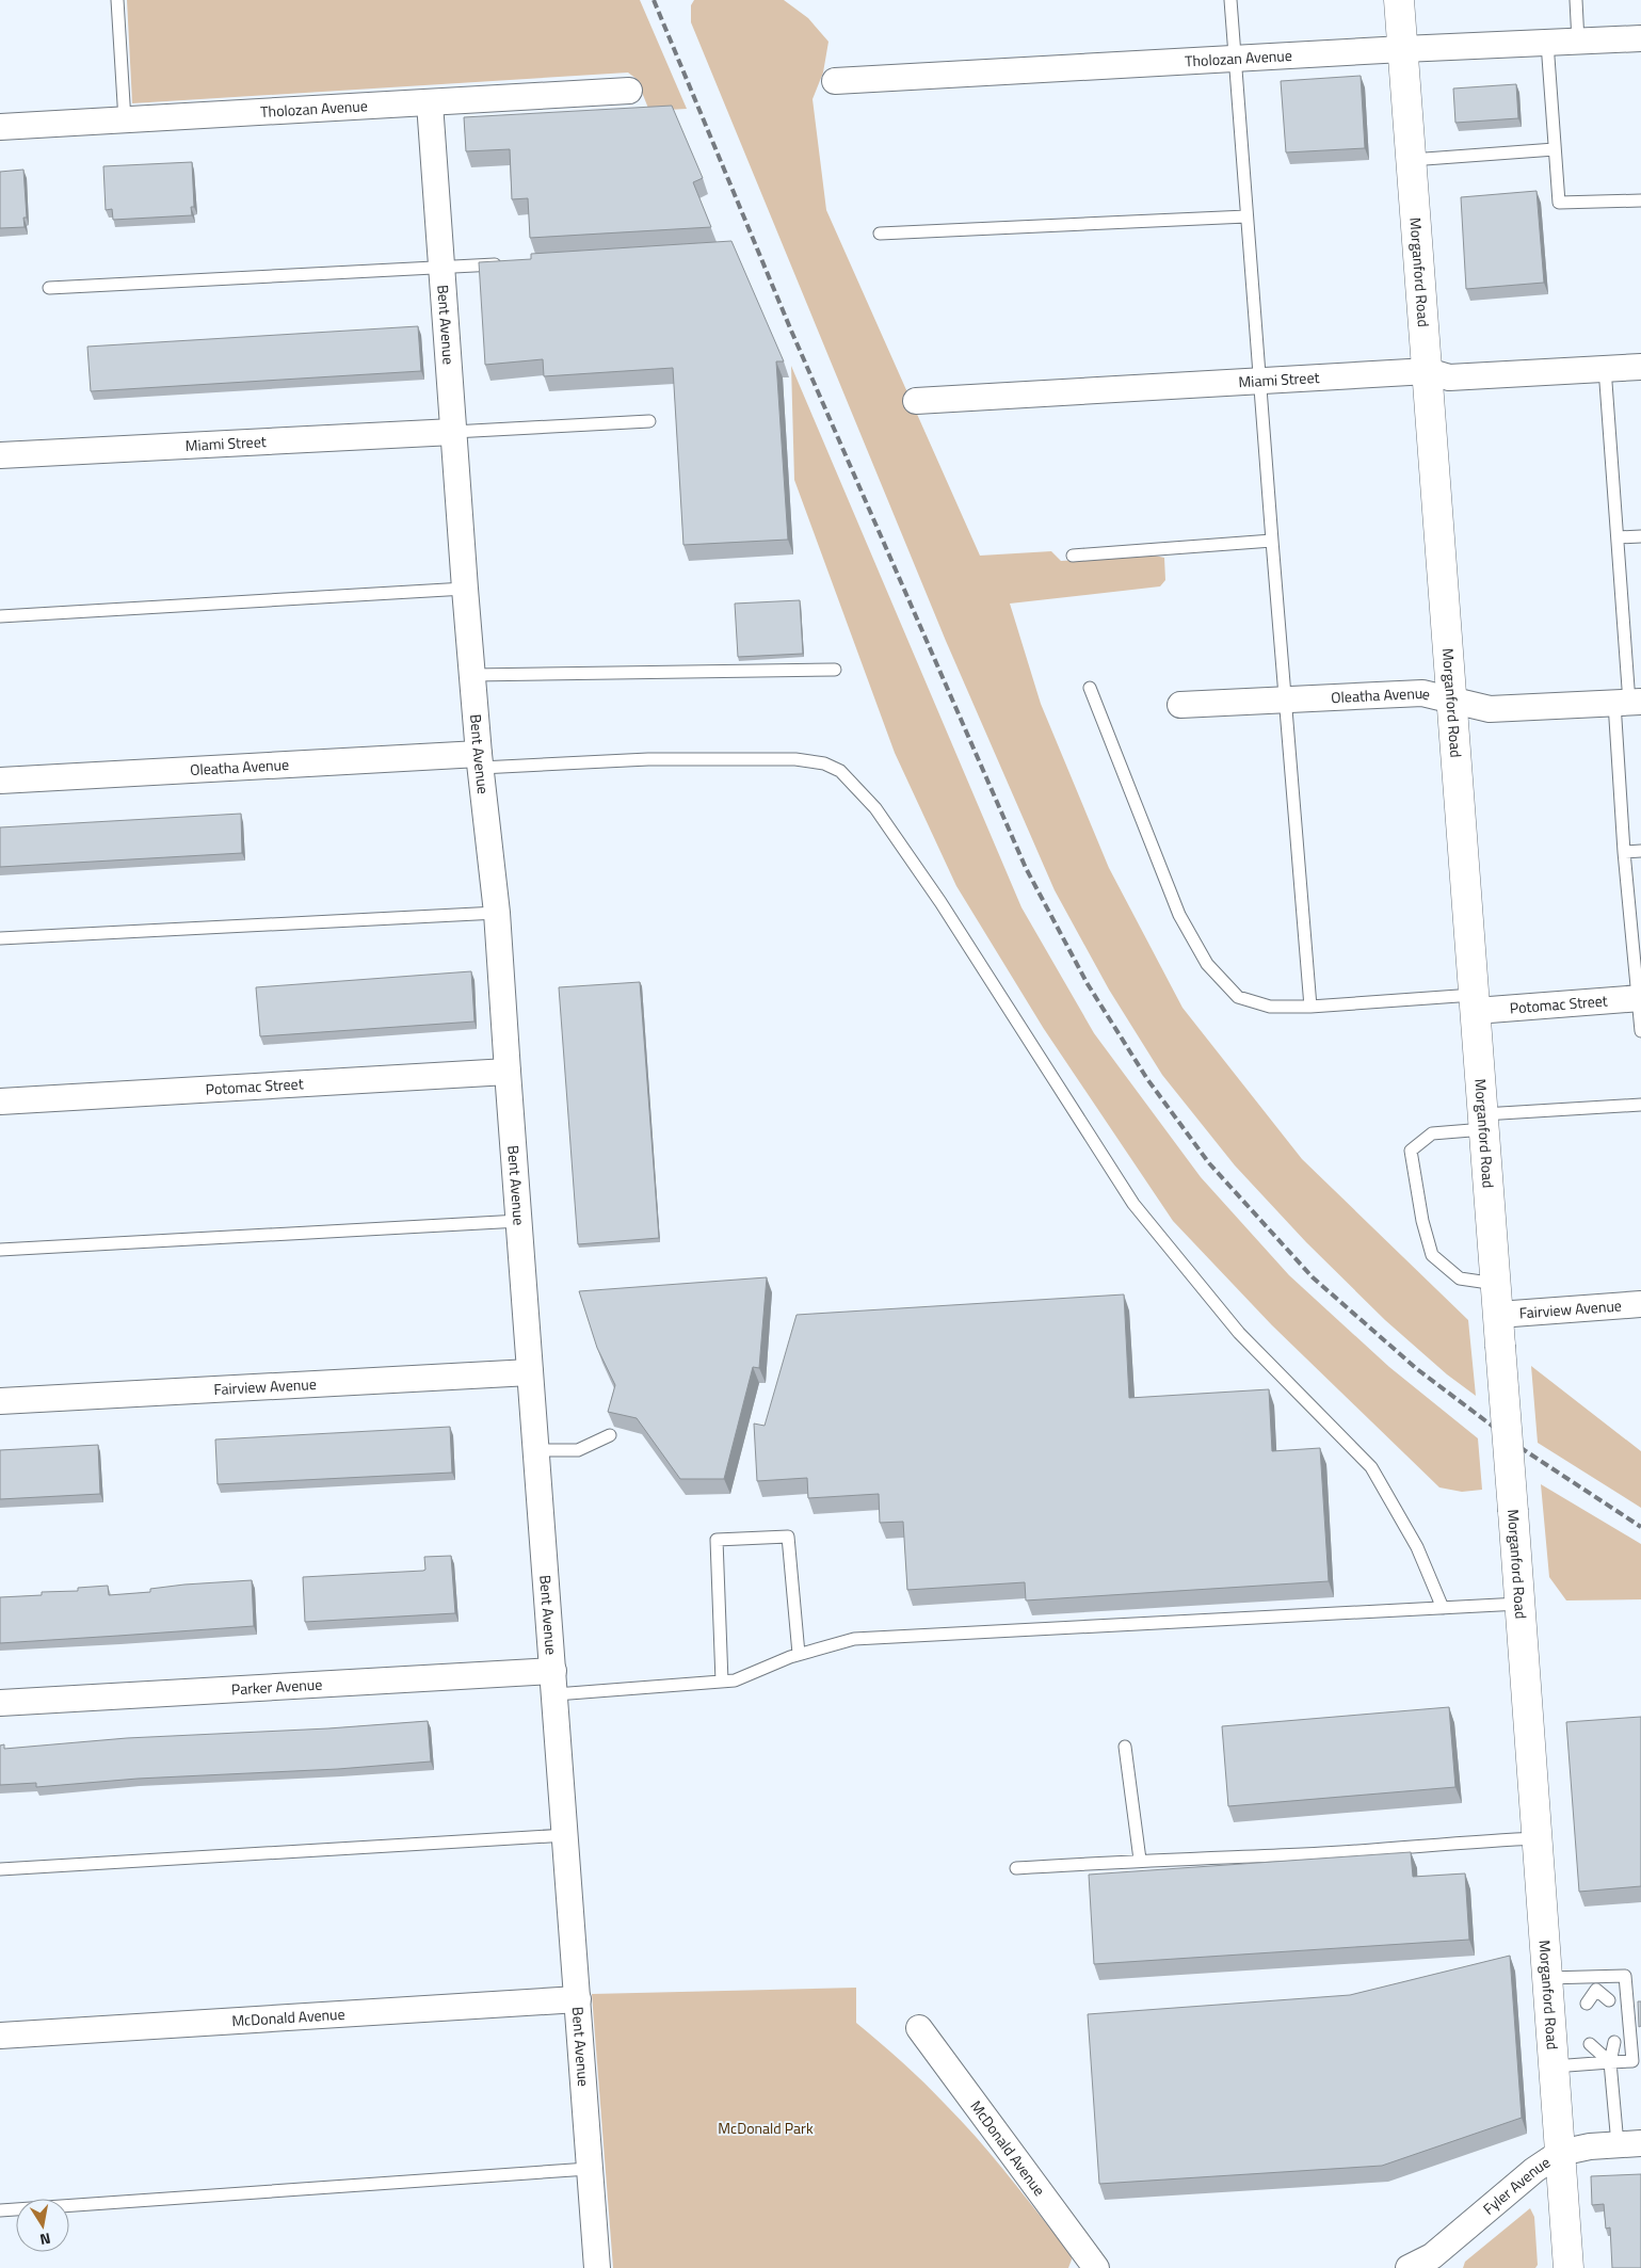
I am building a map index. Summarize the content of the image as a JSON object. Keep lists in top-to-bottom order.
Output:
{
  "streets": {
    "street": [
      "Tholozan Avenue",
      "Morganford Road",
      "Bent Avenue",
      "Miami Street",
      "Oleatha Avenue",
      "Potomac Street",
      "Fairview Avenue",
      "Parker Avenue",
      "McDonald Avenue",
      "Fyler Avenue"
    ]
  },
  "crossings": [
    ["Tholozan Avenue", "Morganford Road"],
    ["Tholozan Avenue", "Bent Avenue"],
    ["Morganford Road", "Miami Street"],
    ["Morganford Road", "Oleatha Avenue"],
    ["Morganford Road", "Potomac Street"],
    ["Morganford Road", "Fairview Avenue"],
    ["Morganford Road", "Fyler Avenue"],
    ["Bent Avenue", "Miami Street"],
    ["Bent Avenue", "Oleatha Avenue"],
    ["Bent Avenue", "Potomac Street"],
    ["Bent Avenue", "Fairview Avenue"],
    ["Bent Avenue", "Parker Avenue"],
    ["Bent Avenue", "McDonald Avenue"]
  ],
  "parks": ["McDonald Park"],
  "north": "bottom"
}
